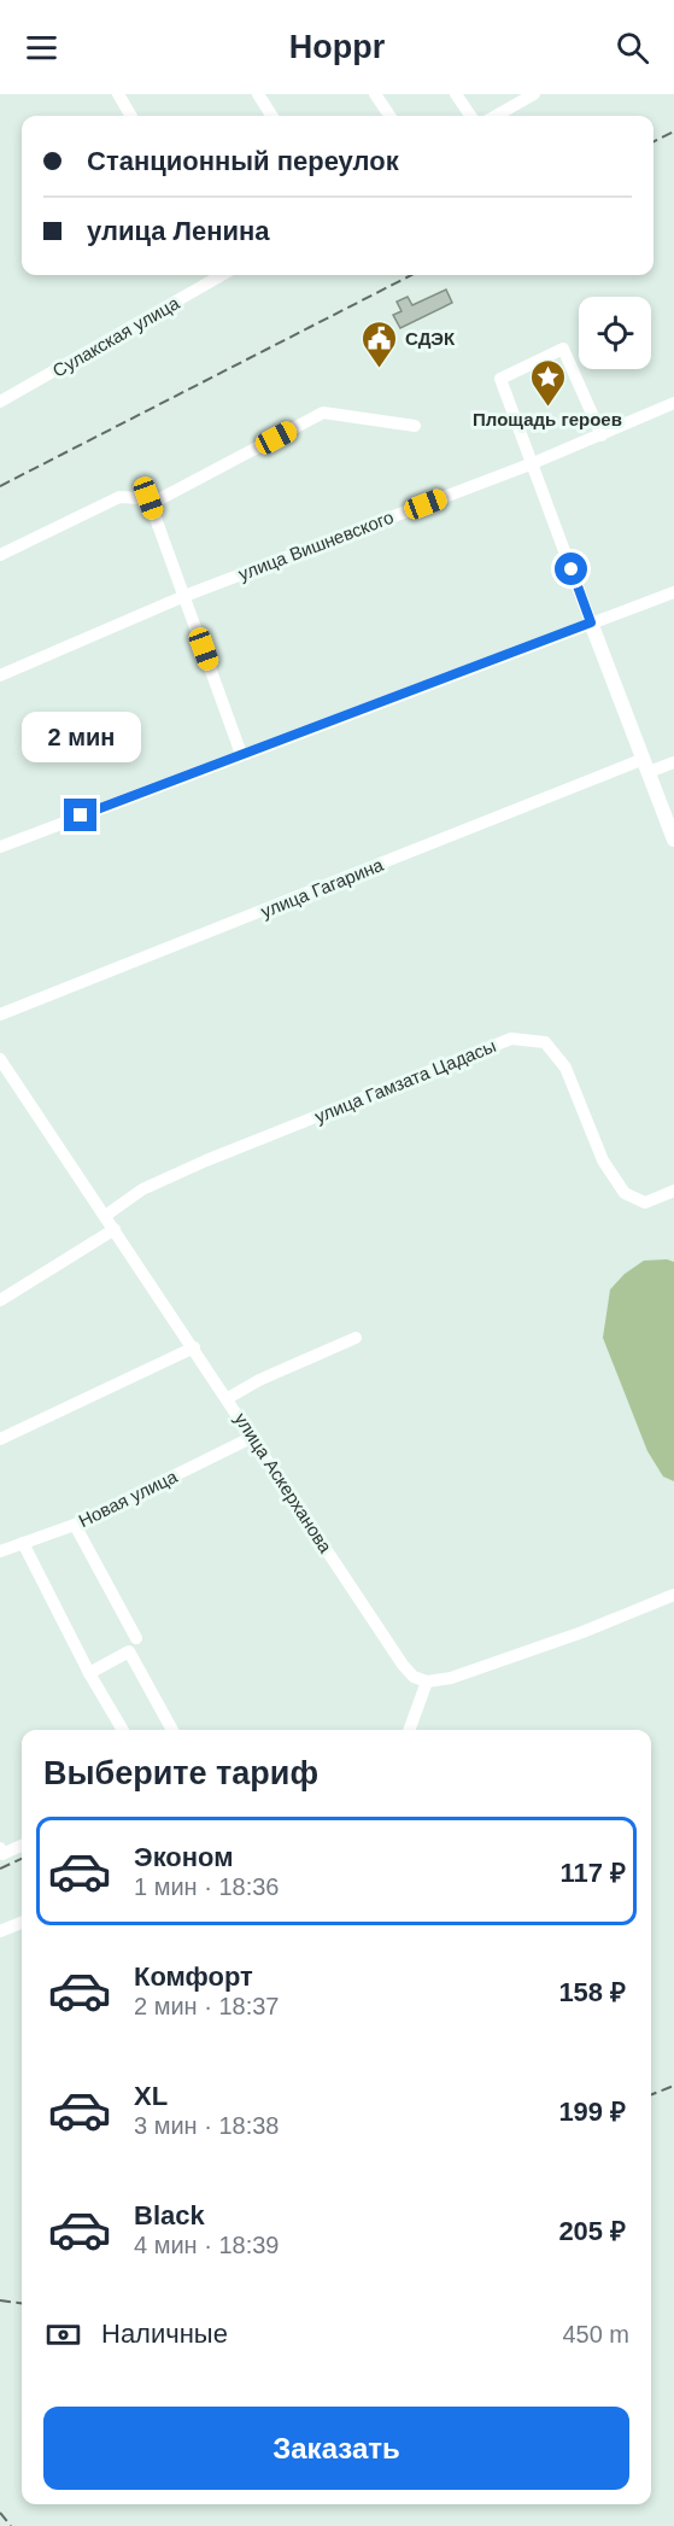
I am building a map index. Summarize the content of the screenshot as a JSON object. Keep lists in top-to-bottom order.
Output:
{
  "streets": {
    "street": [
      "Сулакская улица",
      "улица Вишневского",
      "улица Гагарина",
      "улица Гамзата Цадасы",
      "улица Аскерханова",
      "Новая улица"
    ]
  },
  "crossings": [
    ["улица Гамзата Цадасы", "улица Аскерханова"],
    ["улица Аскерханова", "Новая улица"]
  ],
  "places": {
    "public building": ["СДЭК"],
    "place": ["Площадь героев"]
  },
  "page": {
    "header": "Hoppr",
    "banner": ["Станционный переулок", "улица Ленина"],
    "bubble": "2 мин",
    "heading": "Выберите тариф",
    "list": [
      {
        "name": "Эконом",
        "note": "1 мин · 18:36",
        "value": "117 ₽"
      },
      {
        "name": "Комфорт",
        "note": "2 мин · 18:37",
        "value": "158 ₽"
      },
      {
        "name": "XL",
        "note": "3 мин · 18:38",
        "value": "199 ₽"
      },
      {
        "name": "Black",
        "note": "4 мин · 18:39",
        "value": "205 ₽"
      }
    ],
    "pay": ["Наличные", "450 m"],
    "buttons": "Заказать"
  }
}
